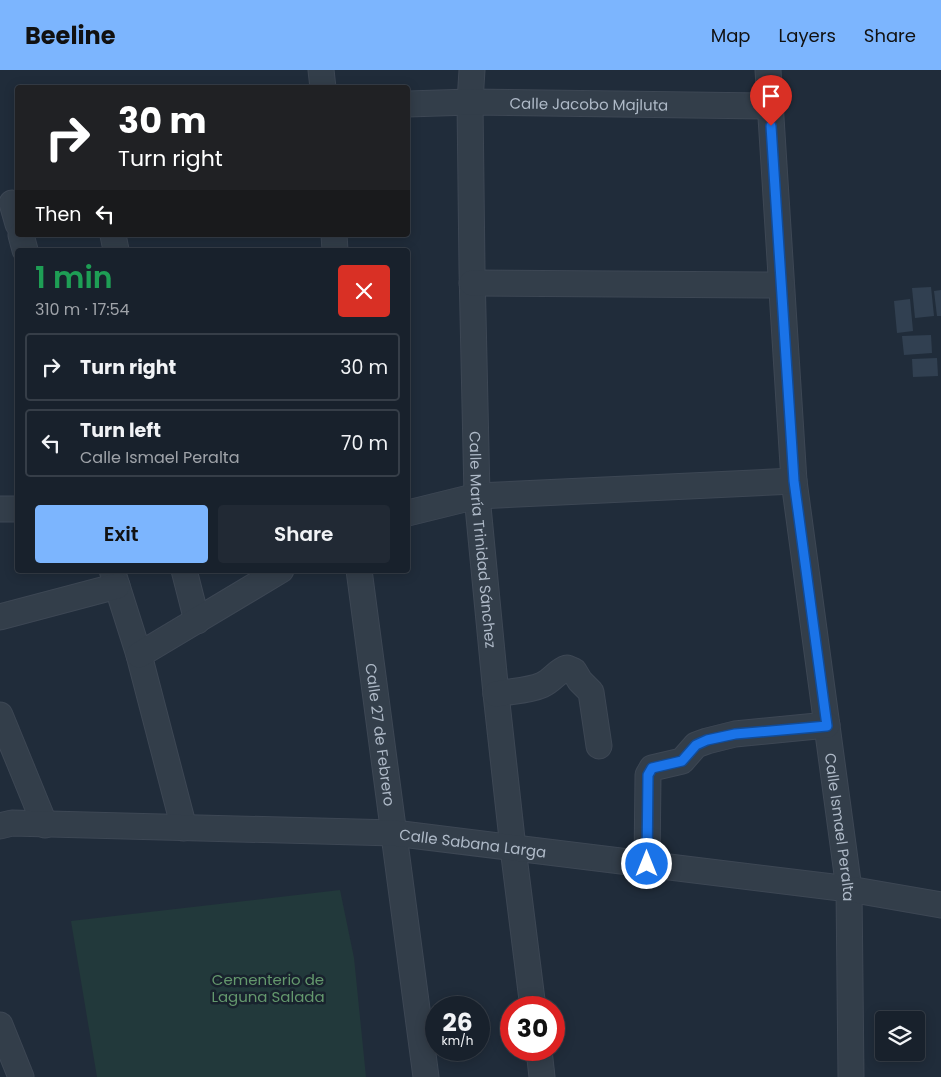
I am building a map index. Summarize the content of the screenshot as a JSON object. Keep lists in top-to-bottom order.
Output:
{
  "streets": {
    "street": [
      "Calle Jacobo Majluta",
      "Calle María Trinidad Sánchez",
      "Calle 27 de Febrero",
      "Calle Ismael Peralta",
      "Calle Sabana Larga"
    ]
  },
  "crossings": [
    ["Calle Jacobo Majluta", "Calle María Trinidad Sánchez"],
    ["Calle Jacobo Majluta", "Calle Ismael Peralta"],
    ["Calle María Trinidad Sánchez", "Calle Sabana Larga"],
    ["Calle 27 de Febrero", "Calle Sabana Larga"],
    ["Calle Ismael Peralta", "Calle Sabana Larga"]
  ],
  "parks": ["Cementerio de Laguna Salada"],
  "page": {
    "header": "Beeline",
    "nav": ["Map", "Layers", "Share"],
    "turn": ["30 m", "Turn right"],
    "then": "Then",
    "heading": ["1 min", "310 m · 17:54"],
    "list": [
      {
        "name": "Turn right",
        "value": "30 m"
      },
      {
        "name": "Turn left",
        "note": "Calle Ismael Peralta",
        "value": "70 m"
      }
    ],
    "buttons": ["Exit", "Share"],
    "speed": "26 km/h",
    "limit": "30"
  }
}
